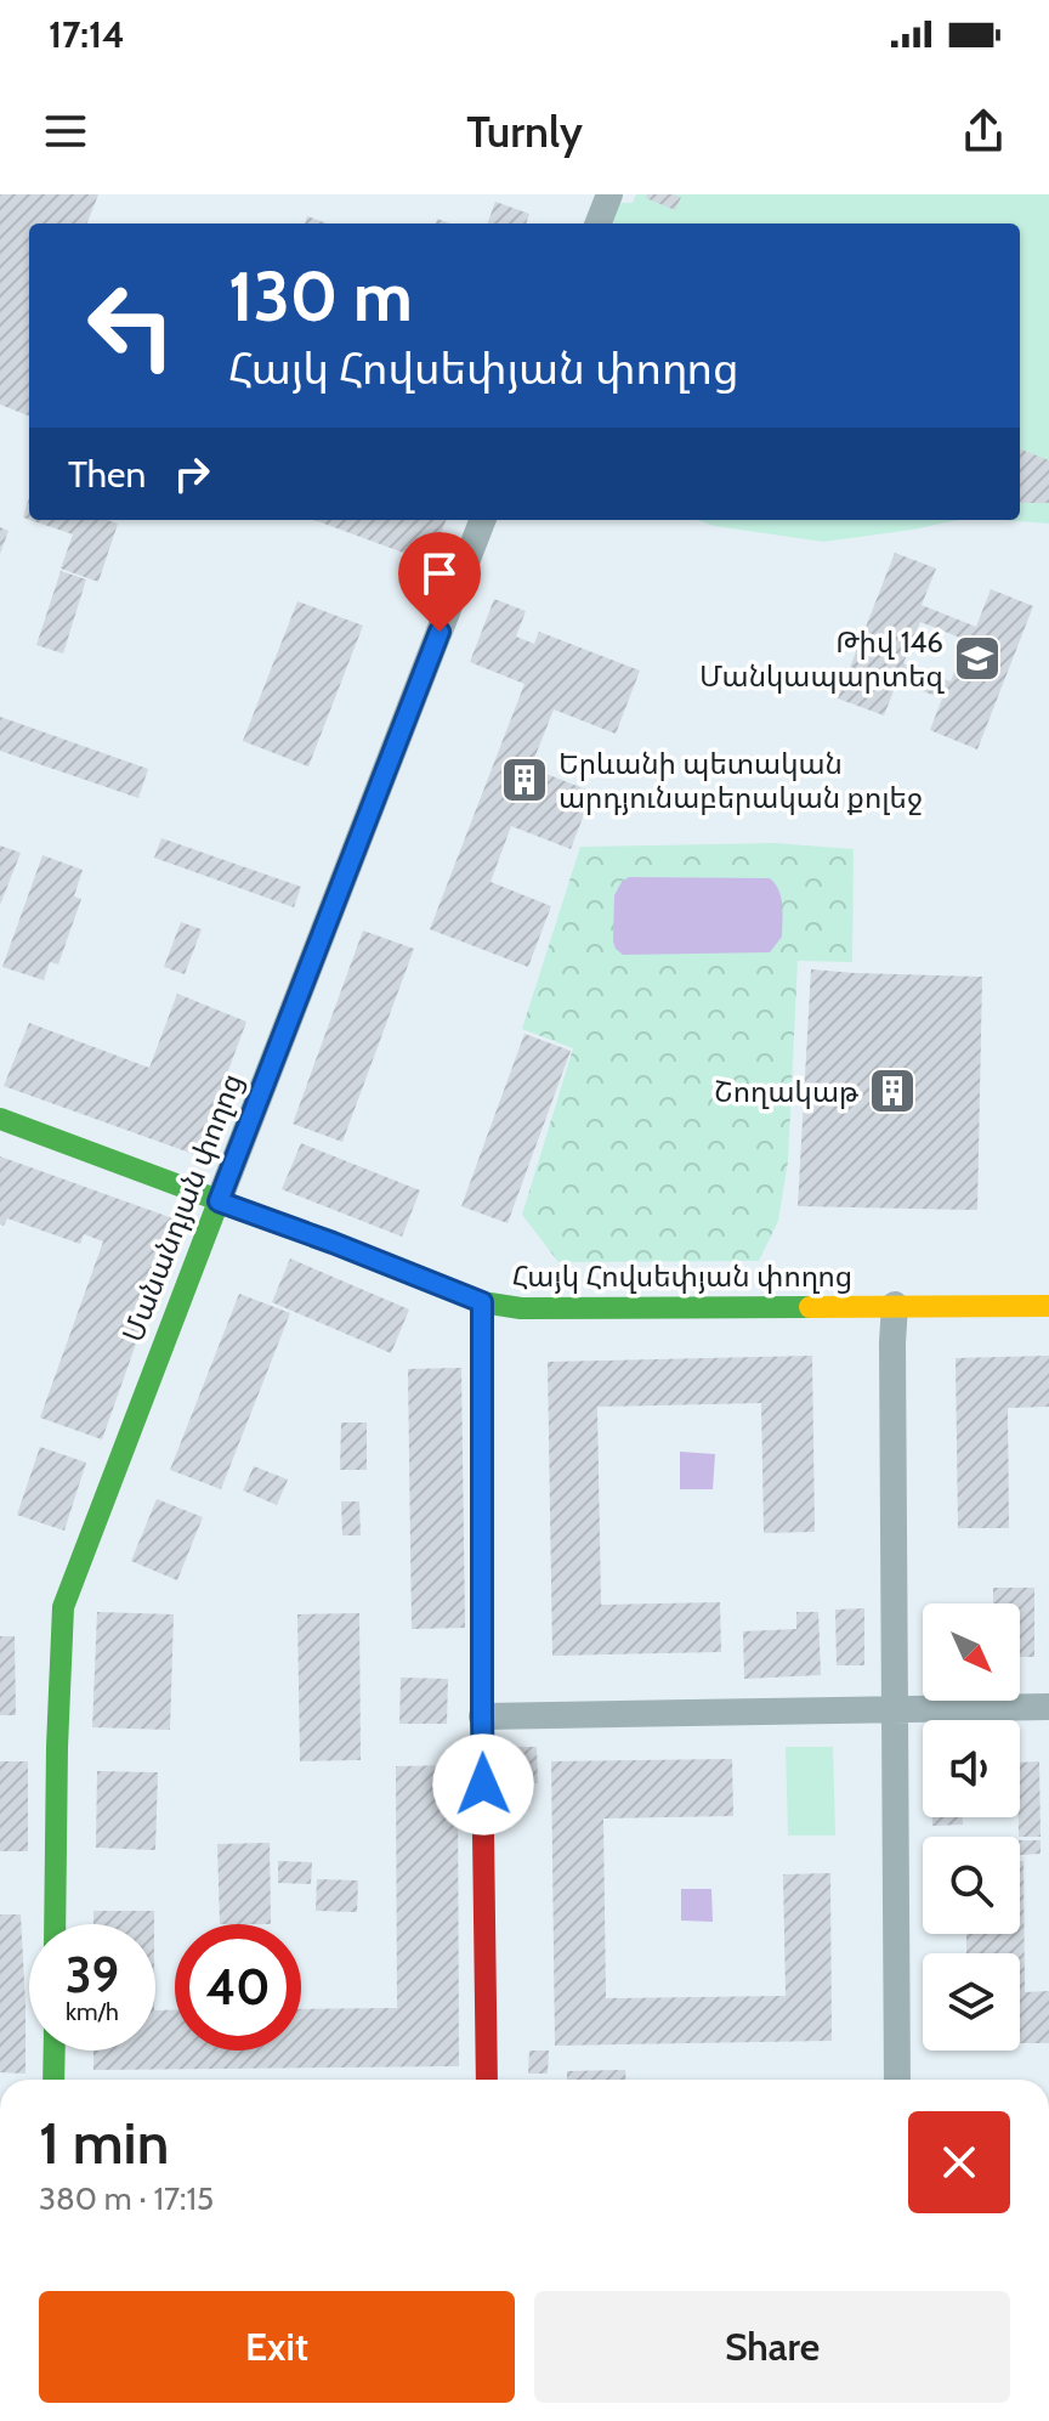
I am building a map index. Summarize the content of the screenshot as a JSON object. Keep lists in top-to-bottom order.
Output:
{
  "streets": {
    "street": ["Մանանդյան փողոց", "Հայկ Հովսեփյան փողոց"]
  },
  "crossings": [
    ["Մանանդյան փողոց", "Հայկ Հովսեփյան փողոց"]
  ],
  "places": {
    "school or university": ["Թիվ 146 Մանկապարտեզ"],
    "building": ["Երևանի պետական արդյունաբերական քոլեջ", "Շողակաթ"]
  },
  "north": "bottom right",
  "page": {
    "status": "17:14",
    "header": "Turnly",
    "turn": ["130 m", "Հայկ Հովսեփյան փողոց"],
    "then": "Then",
    "speed": "39 km/h",
    "limit": "40",
    "heading": ["1 min", "380 m · 17:15"],
    "buttons": ["Exit", "Share"]
  }
}
